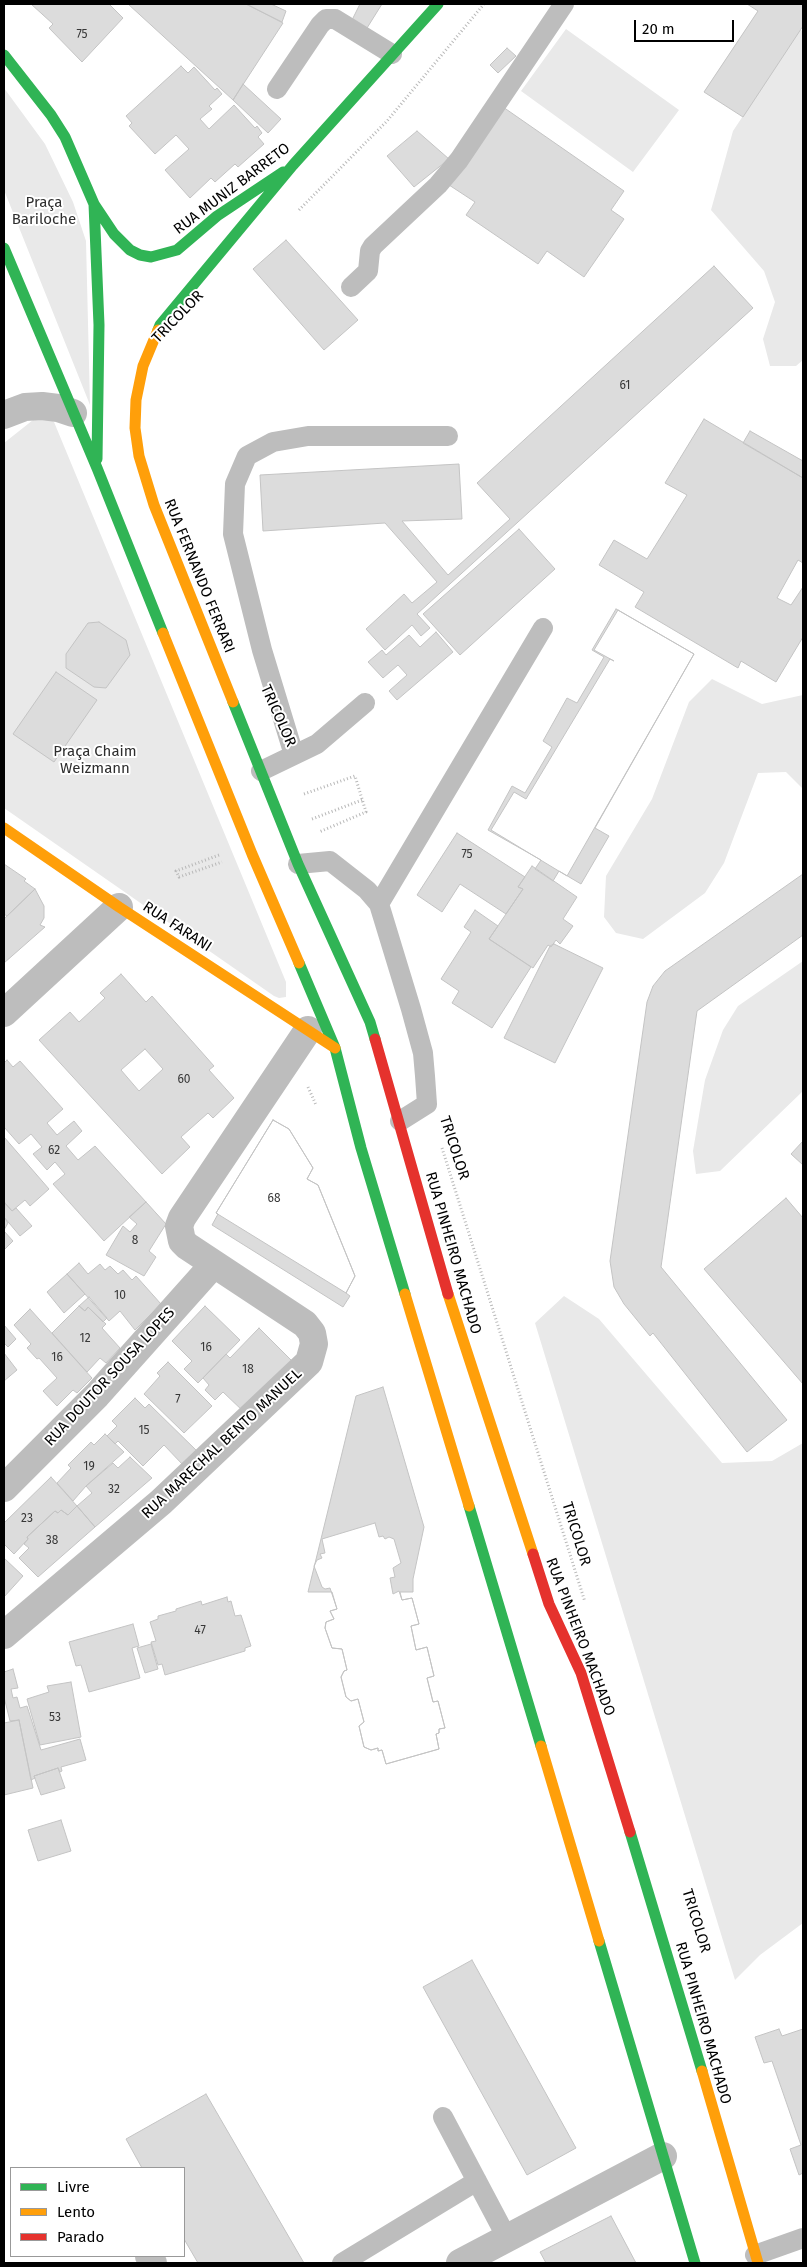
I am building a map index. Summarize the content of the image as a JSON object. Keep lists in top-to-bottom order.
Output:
{
  "streets": {
    "main road": [
      "RUA MUNIZ BARRETO",
      "RUA FERNANDO FERRARI",
      "RUA FARANI",
      "RUA PINHEIRO MACHADO"
    ],
    "street": ["RUA DOUTOR SOUSA LOPES", "RUA MARECHAL BENTO MANUEL"],
    "path": ["TRICOLOR"]
  },
  "crossings": [
    ["RUA MUNIZ BARRETO", "RUA FERNANDO FERRARI"],
    ["RUA FERNANDO FERRARI", "RUA PINHEIRO MACHADO"],
    ["RUA FARANI", "RUA MARECHAL BENTO MANUEL"],
    ["RUA DOUTOR SOUSA LOPES", "RUA MARECHAL BENTO MANUEL"]
  ],
  "parks": ["Praça Bariloche", "Praça Chaim Weizmann"],
  "house_numbers": [
    "75",
    "61",
    "75",
    "60",
    "62",
    "68",
    "8",
    "10",
    "12",
    "16",
    "16",
    "18",
    "7",
    "15",
    "19",
    "32",
    "23",
    "38",
    "47",
    "53"
  ],
  "legend": ["Livre", "Lento", "Parado"],
  "scale_bar": "20 m"
}
